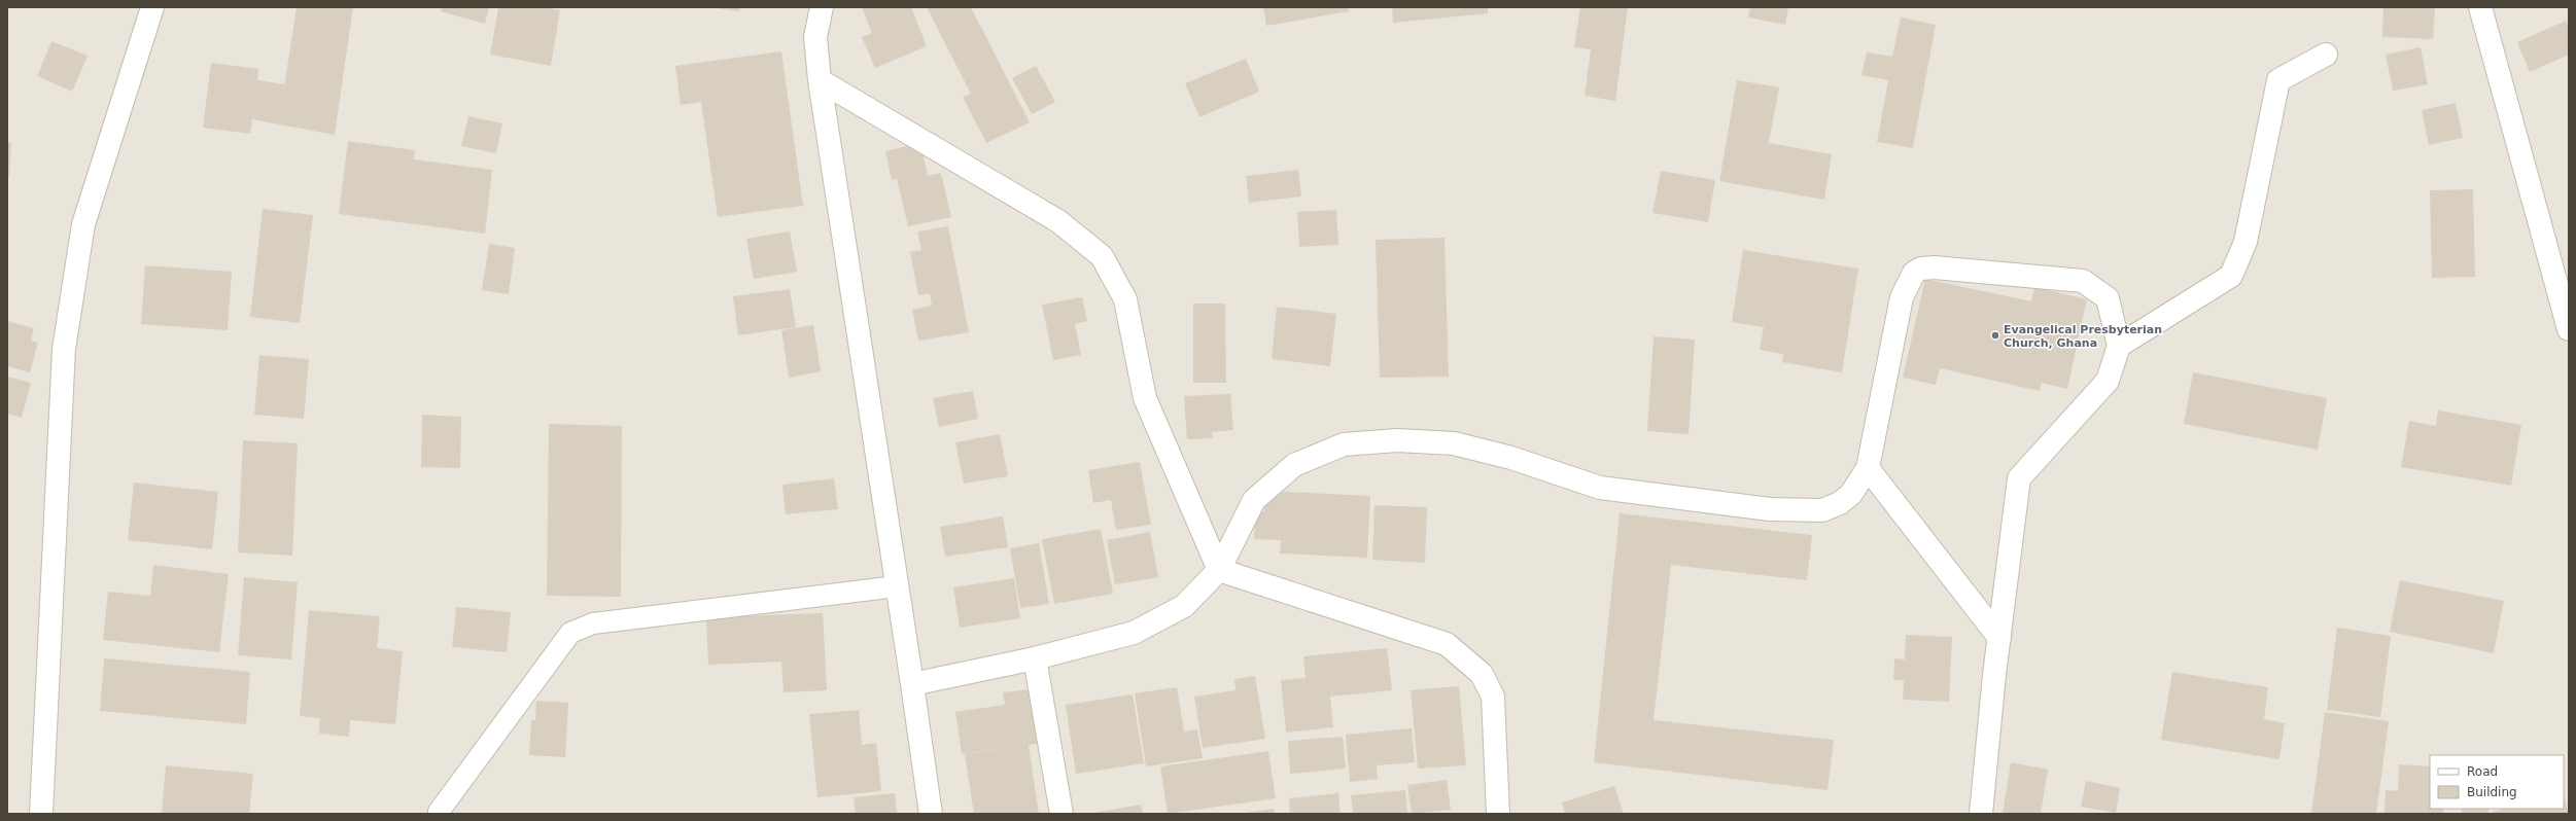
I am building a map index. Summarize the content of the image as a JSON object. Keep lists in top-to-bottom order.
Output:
{
  "places": ["Evangelical Presbyterian Church, Ghana"],
  "legend": ["Road", "Building"]
}
